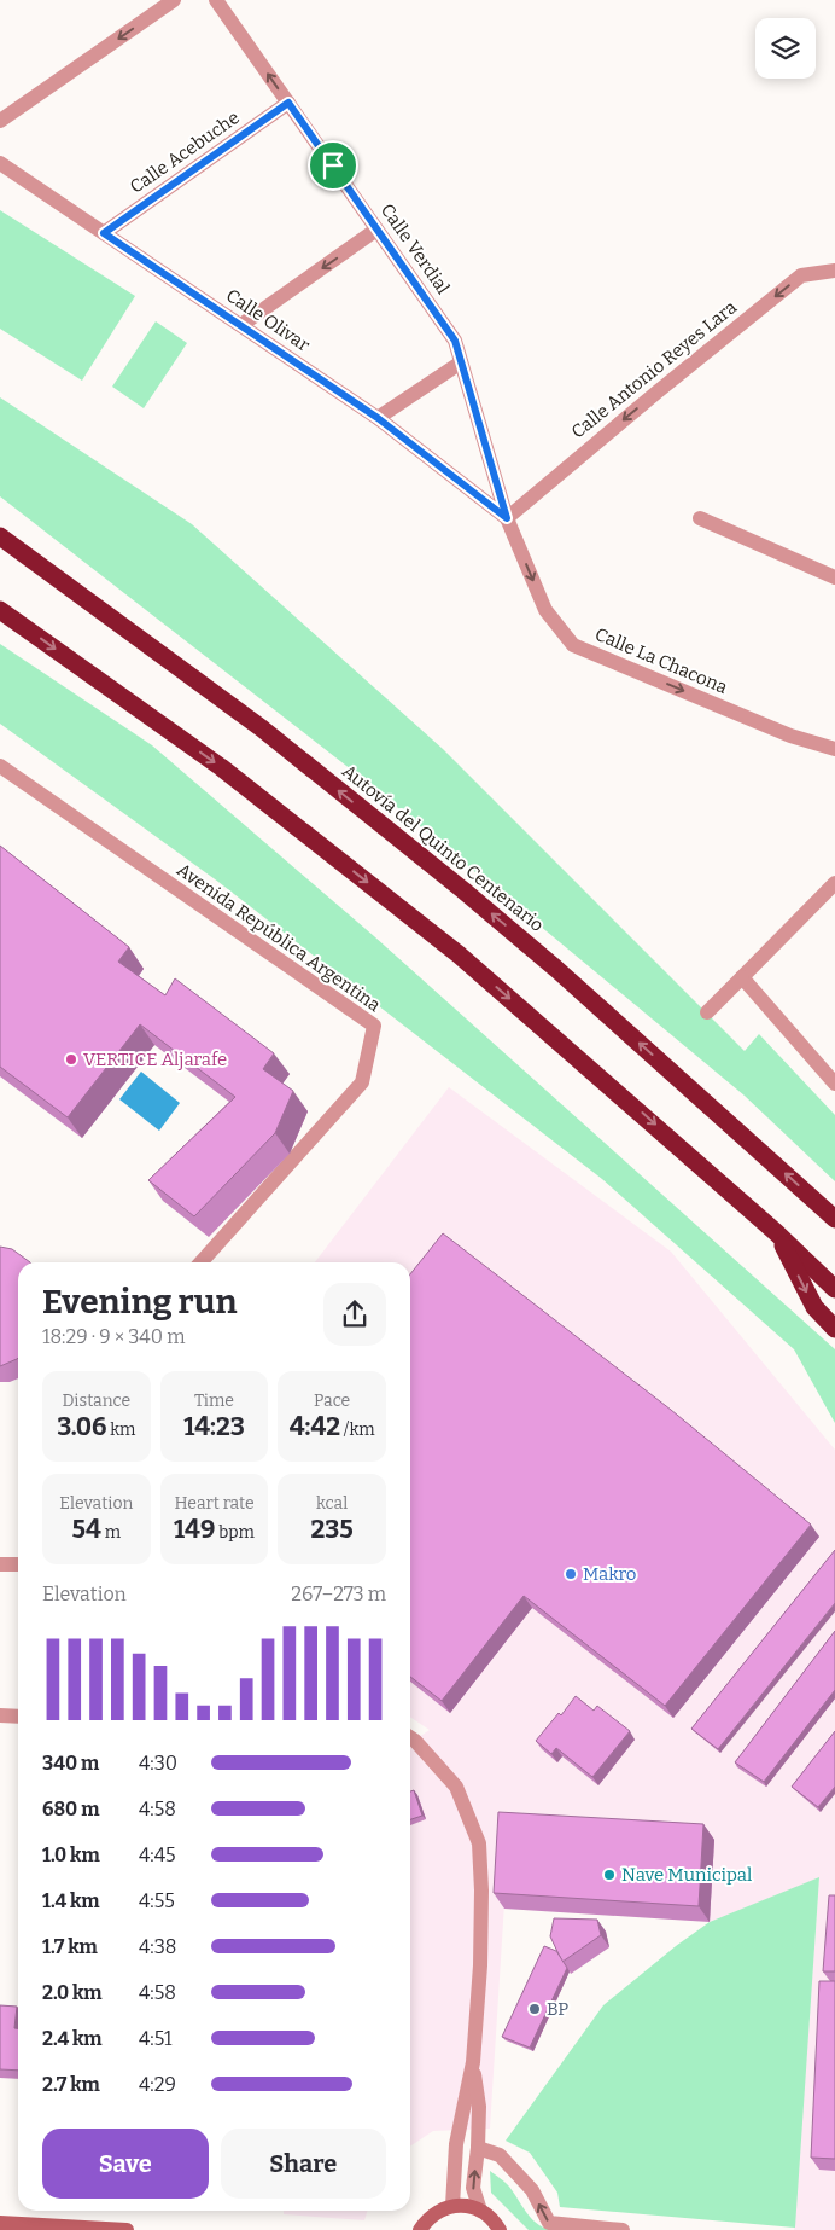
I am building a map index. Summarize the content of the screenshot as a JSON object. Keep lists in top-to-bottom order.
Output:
{
  "streets": {
    "highway": ["Autovía del Quinto Centenario"],
    "street": [
      "Calle Acebuche",
      "Calle Verdial",
      "Calle Olivar",
      "Calle Antonio Reyes Lara",
      "Calle La Chacona",
      "Avenida República Argentina"
    ]
  },
  "crossings": [
    ["Calle Acebuche", "Calle Verdial"],
    ["Calle Acebuche", "Calle Olivar"],
    ["Calle Verdial", "Calle Olivar"],
    ["Calle Verdial", "Calle Antonio Reyes Lara"],
    ["Calle Verdial", "Calle La Chacona"],
    ["Calle Olivar", "Calle Antonio Reyes Lara"],
    ["Calle Olivar", "Calle La Chacona"],
    ["Calle Antonio Reyes Lara", "Calle La Chacona"]
  ],
  "one_way": ["Calle Antonio Reyes Lara", "Calle La Chacona"],
  "places": [
    "VERTICE Aljarafe",
    "Makro",
    "Nave Municipal",
    "BP"
  ],
  "page": {
    "heading": ["Evening run", "18:29 · 9 × 340 m"],
    "stats": [
      ["Distance", "3.06 km"],
      ["Time", "14:23"],
      ["Pace", "4:42 /km"],
      ["Elevation", "54 m"],
      ["Heart rate", "149 bpm"],
      ["kcal", "235"]
    ],
    "chart": ["Elevation", "267–273 m"],
    "list": [
      {
        "name": "340 m",
        "note": "4:30"
      },
      {
        "name": "680 m",
        "note": "4:58"
      },
      {
        "name": "1.0 km",
        "note": "4:45"
      },
      {
        "name": "1.4 km",
        "note": "4:55"
      },
      {
        "name": "1.7 km",
        "note": "4:38"
      },
      {
        "name": "2.0 km",
        "note": "4:58"
      },
      {
        "name": "2.4 km",
        "note": "4:51"
      },
      {
        "name": "2.7 km",
        "note": "4:29"
      }
    ],
    "buttons": ["Save", "Share"]
  }
}
